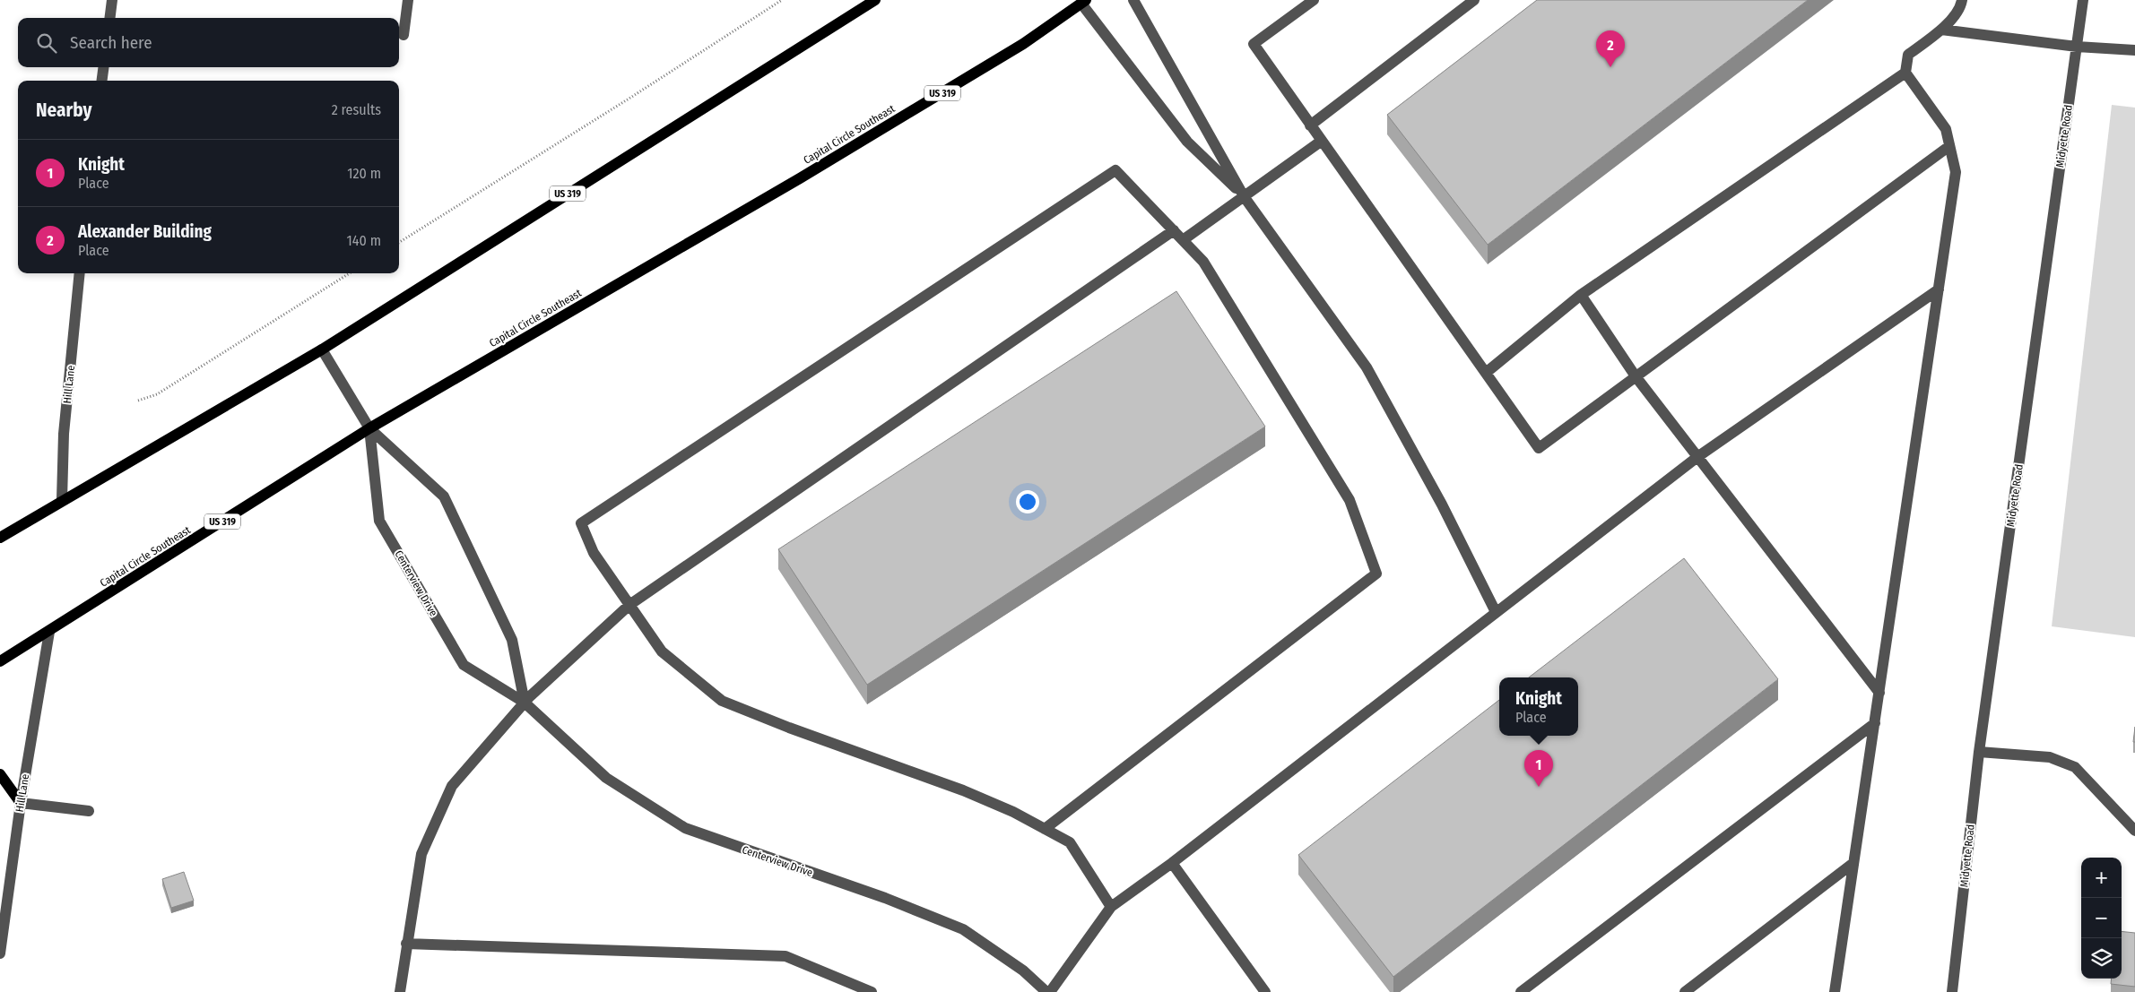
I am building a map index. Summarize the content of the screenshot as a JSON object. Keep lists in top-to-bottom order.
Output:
{
  "streets": {
    "main road": ["US 319", "Capital Circle Southeast"],
    "street": ["Midyette Road", "Hill Lane", "Centerview Drive"]
  },
  "crossings": [
    ["US 319", "Hill Lane"],
    ["US 319", "Centerview Drive"],
    ["Capital Circle Southeast", "Hill Lane"],
    ["Capital Circle Southeast", "Centerview Drive"]
  ],
  "page": {
    "search": "Search here",
    "pins": ["2", "1"],
    "heading": ["Nearby", "2 results"],
    "list": [
      {
        "mark": "1",
        "name": "Knight",
        "note": "Place",
        "value": "120 m"
      },
      {
        "mark": "2",
        "name": "Alexander Building",
        "note": "Place",
        "value": "140 m"
      }
    ],
    "popup": ["Knight", "Place"],
    "map_buttons": ["+", "−"]
  }
}
